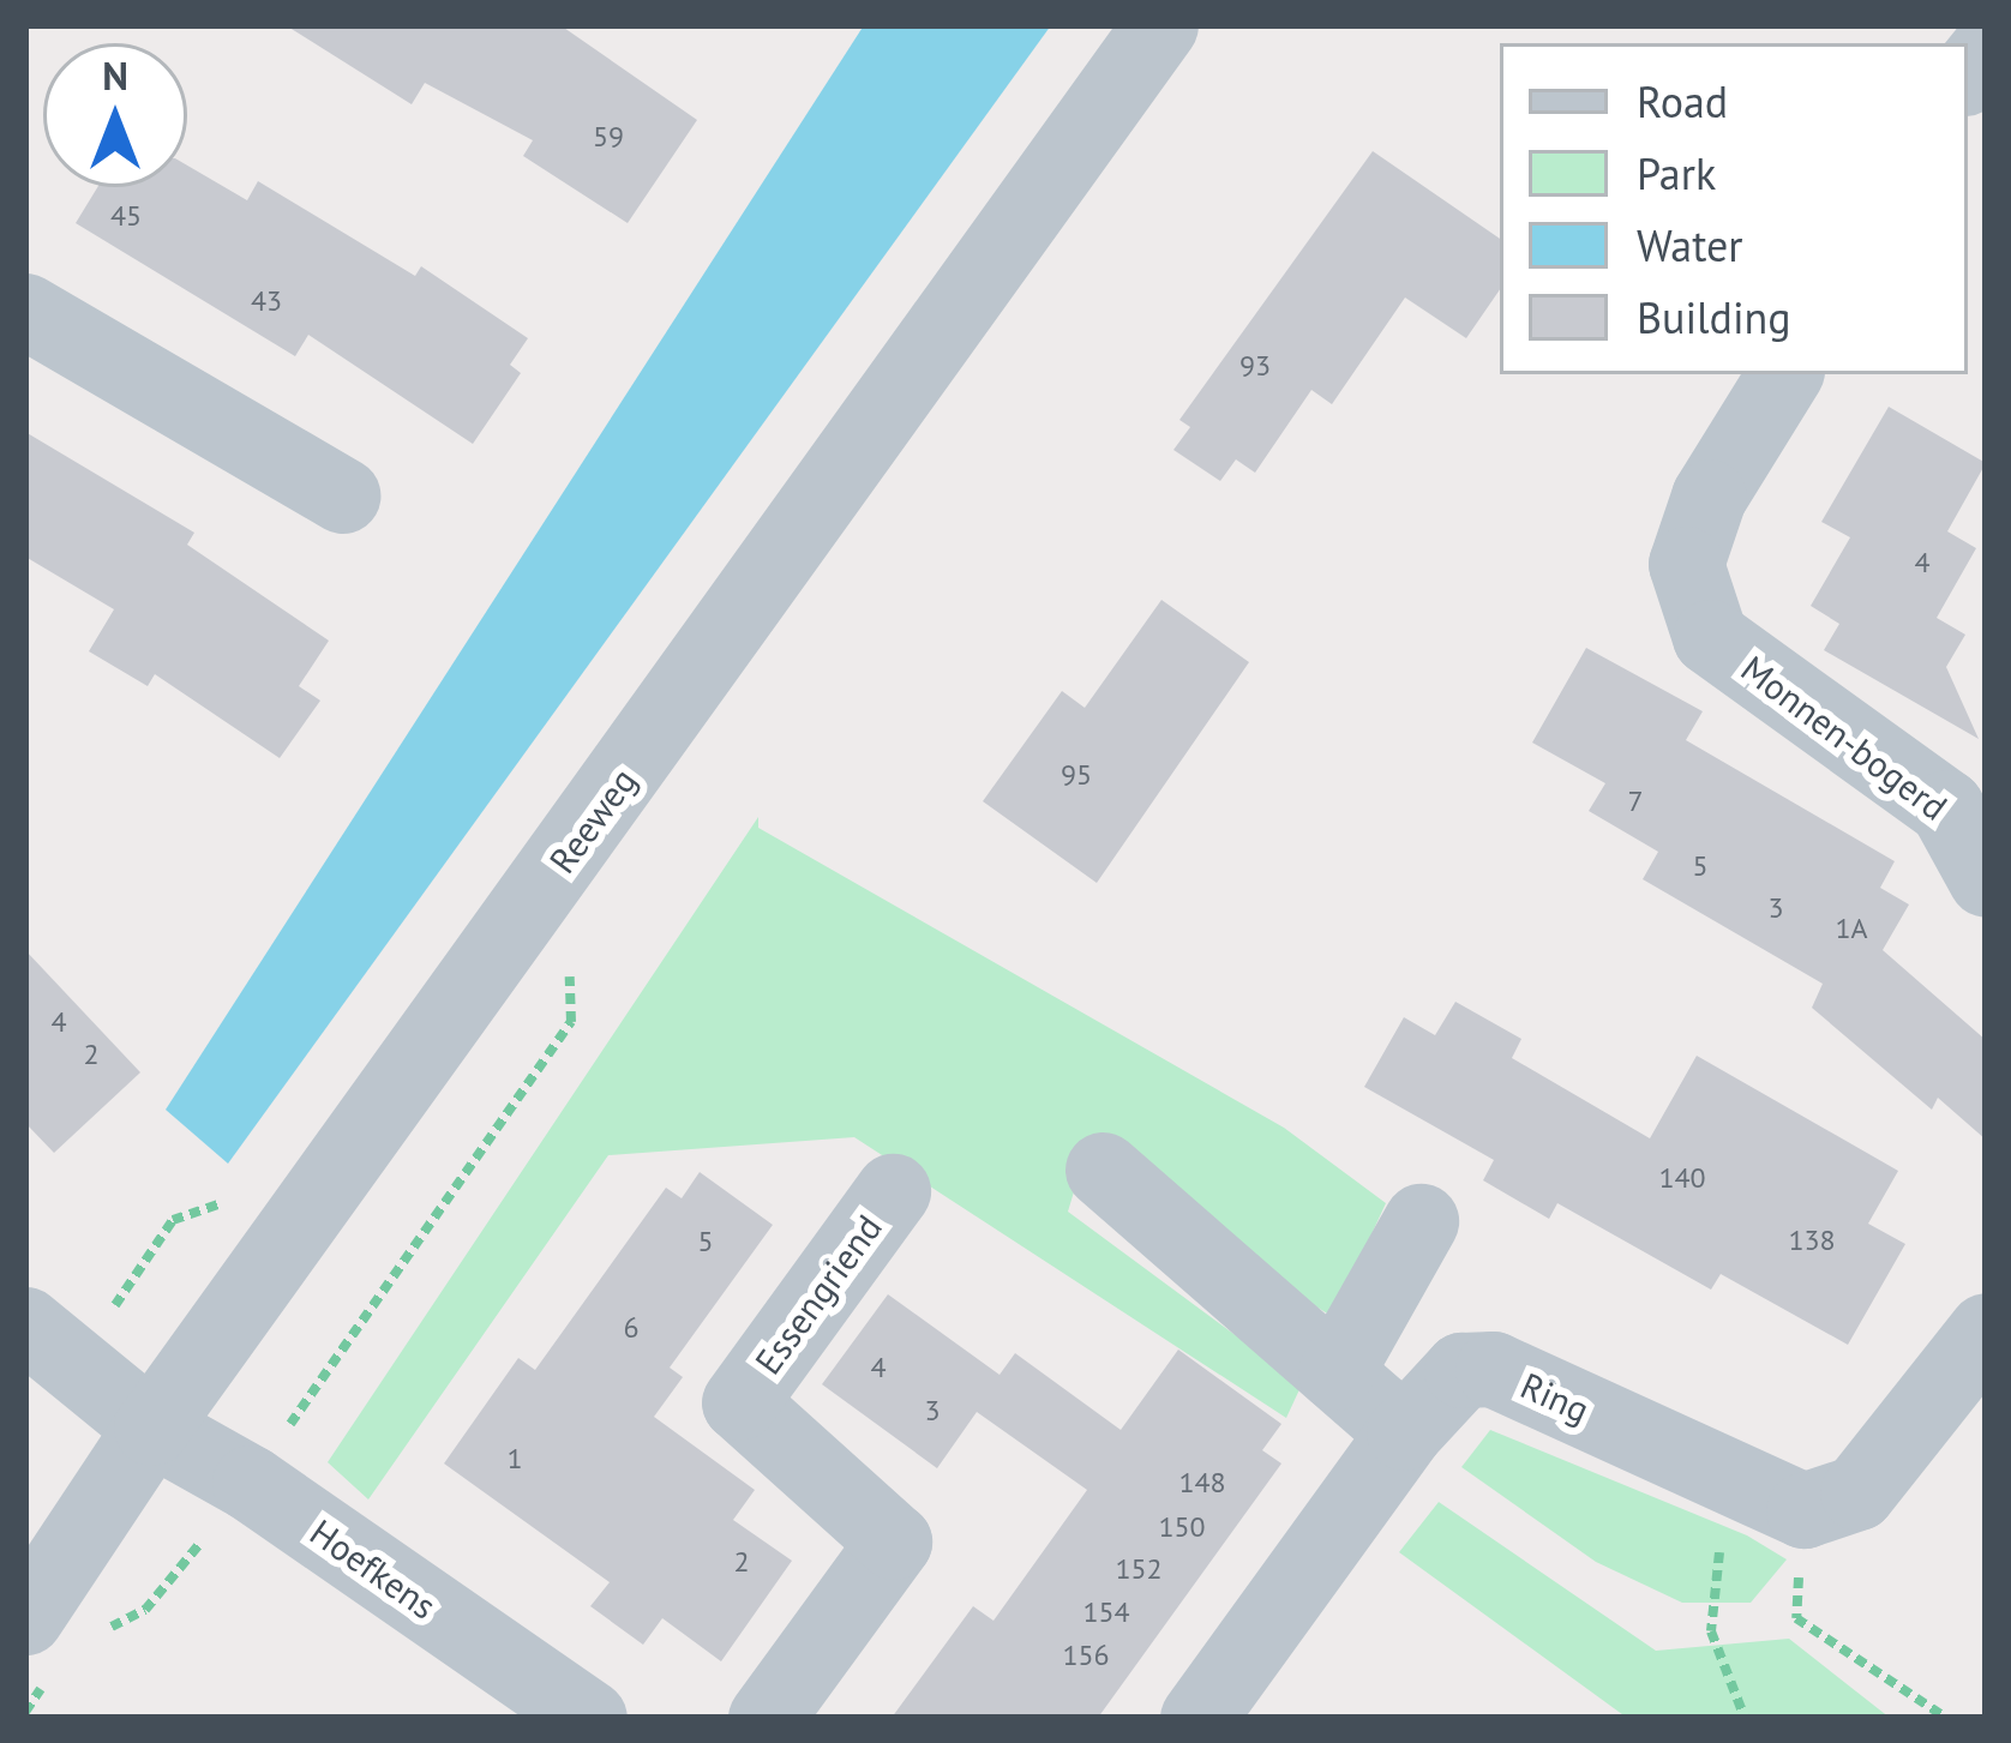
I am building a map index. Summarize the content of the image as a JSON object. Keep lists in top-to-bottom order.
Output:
{
  "streets": {
    "street": [
      "Monnen-bogerd",
      "Reeweg",
      "Essengriend",
      "Ring",
      "Hoefkens"
    ]
  },
  "crossings": [
    ["Reeweg", "Hoefkens"]
  ],
  "house_numbers": [
    "59",
    "45",
    "43",
    "93",
    "4",
    "95",
    "7",
    "5",
    "3",
    "1A",
    "4",
    "2",
    "140",
    "138",
    "5",
    "6",
    "4",
    "3",
    "1",
    "148",
    "150",
    "2",
    "152",
    "154",
    "156"
  ],
  "legend": [
    "Road",
    "Park",
    "Water",
    "Building"
  ],
  "north": "top"
}
